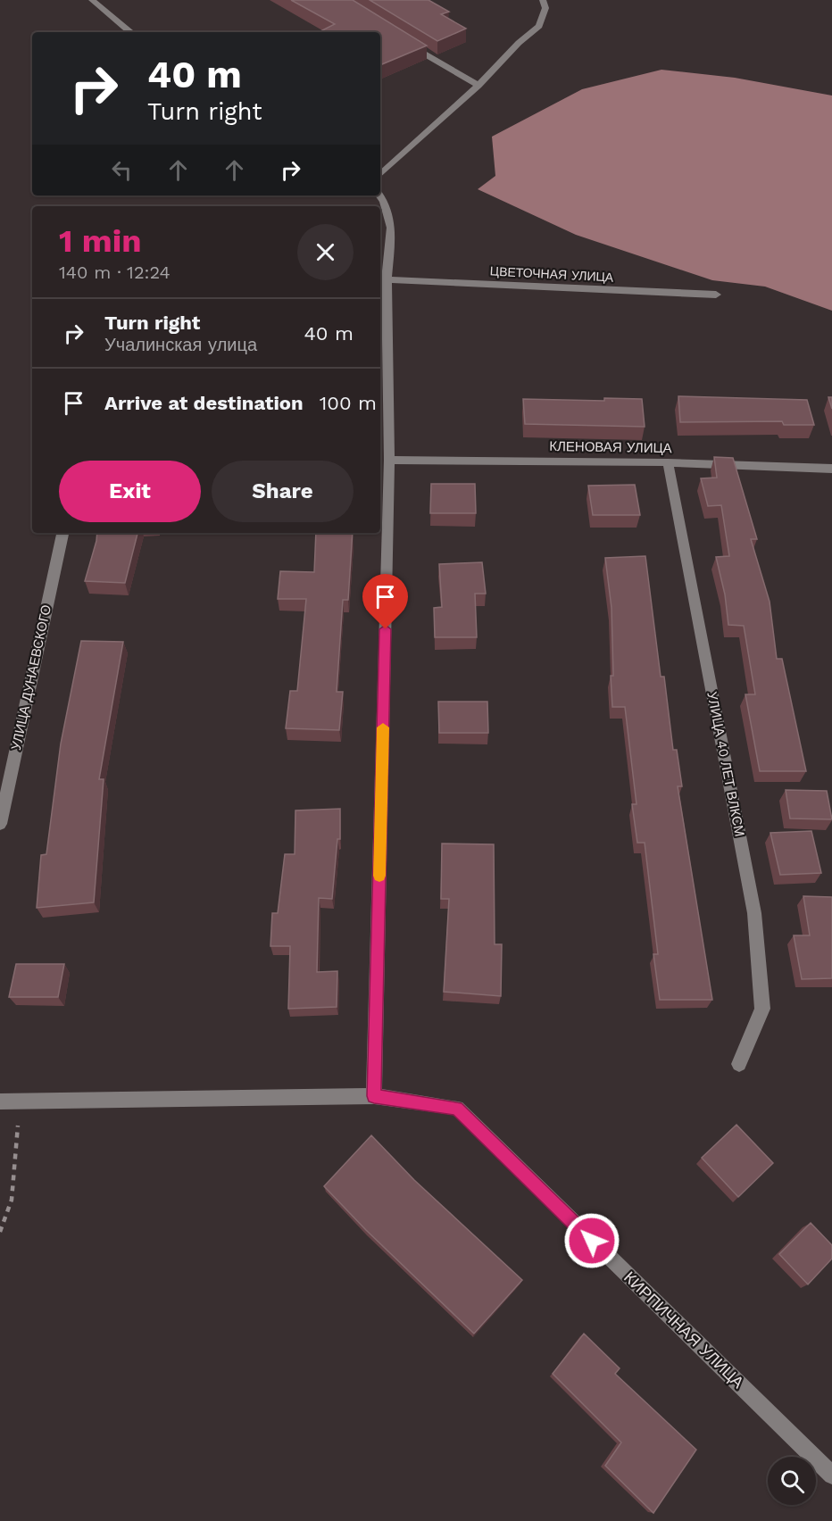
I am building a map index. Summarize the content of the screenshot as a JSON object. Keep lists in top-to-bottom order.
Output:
{
  "streets": {
    "street": [
      "ЦВЕТОЧНАЯ УЛИЦА",
      "КЛЕНОВАЯ УЛИЦА",
      "УЛИЦА ДУНАЕВСКОГО",
      "УЛИЦА 40 ЛЕТ ВЛКСМ",
      "КИРПИЧНАЯ УЛИЦА"
    ]
  },
  "crossings": [
    ["КЛЕНОВАЯ УЛИЦА", "УЛИЦА 40 ЛЕТ ВЛКСМ"]
  ],
  "page": {
    "turn": ["40 m", "Turn right"],
    "heading": ["1 min", "140 m · 12:24"],
    "list": [
      {
        "name": "Turn right",
        "note": "Учалинская улица",
        "value": "40 m"
      },
      {
        "name": "Arrive at destination",
        "value": "100 m"
      }
    ],
    "buttons": ["Exit", "Share"]
  }
}
